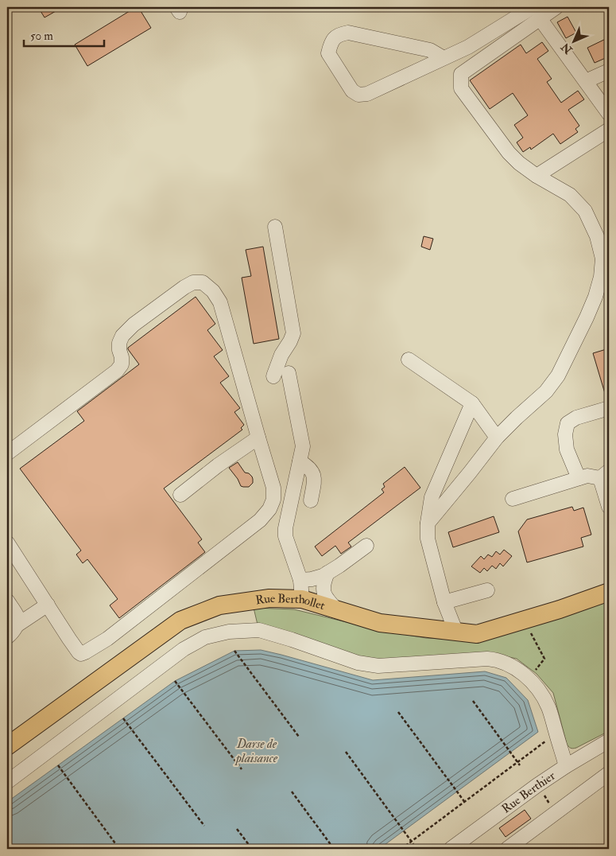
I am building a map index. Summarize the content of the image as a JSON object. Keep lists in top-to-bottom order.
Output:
{
  "streets": {
    "main road": ["Rue Berthollet"],
    "street": ["Rue Berthier"]
  },
  "water": ["Darse de plaisance"],
  "scale_bar": "50 m",
  "north": "bottom left"
}
